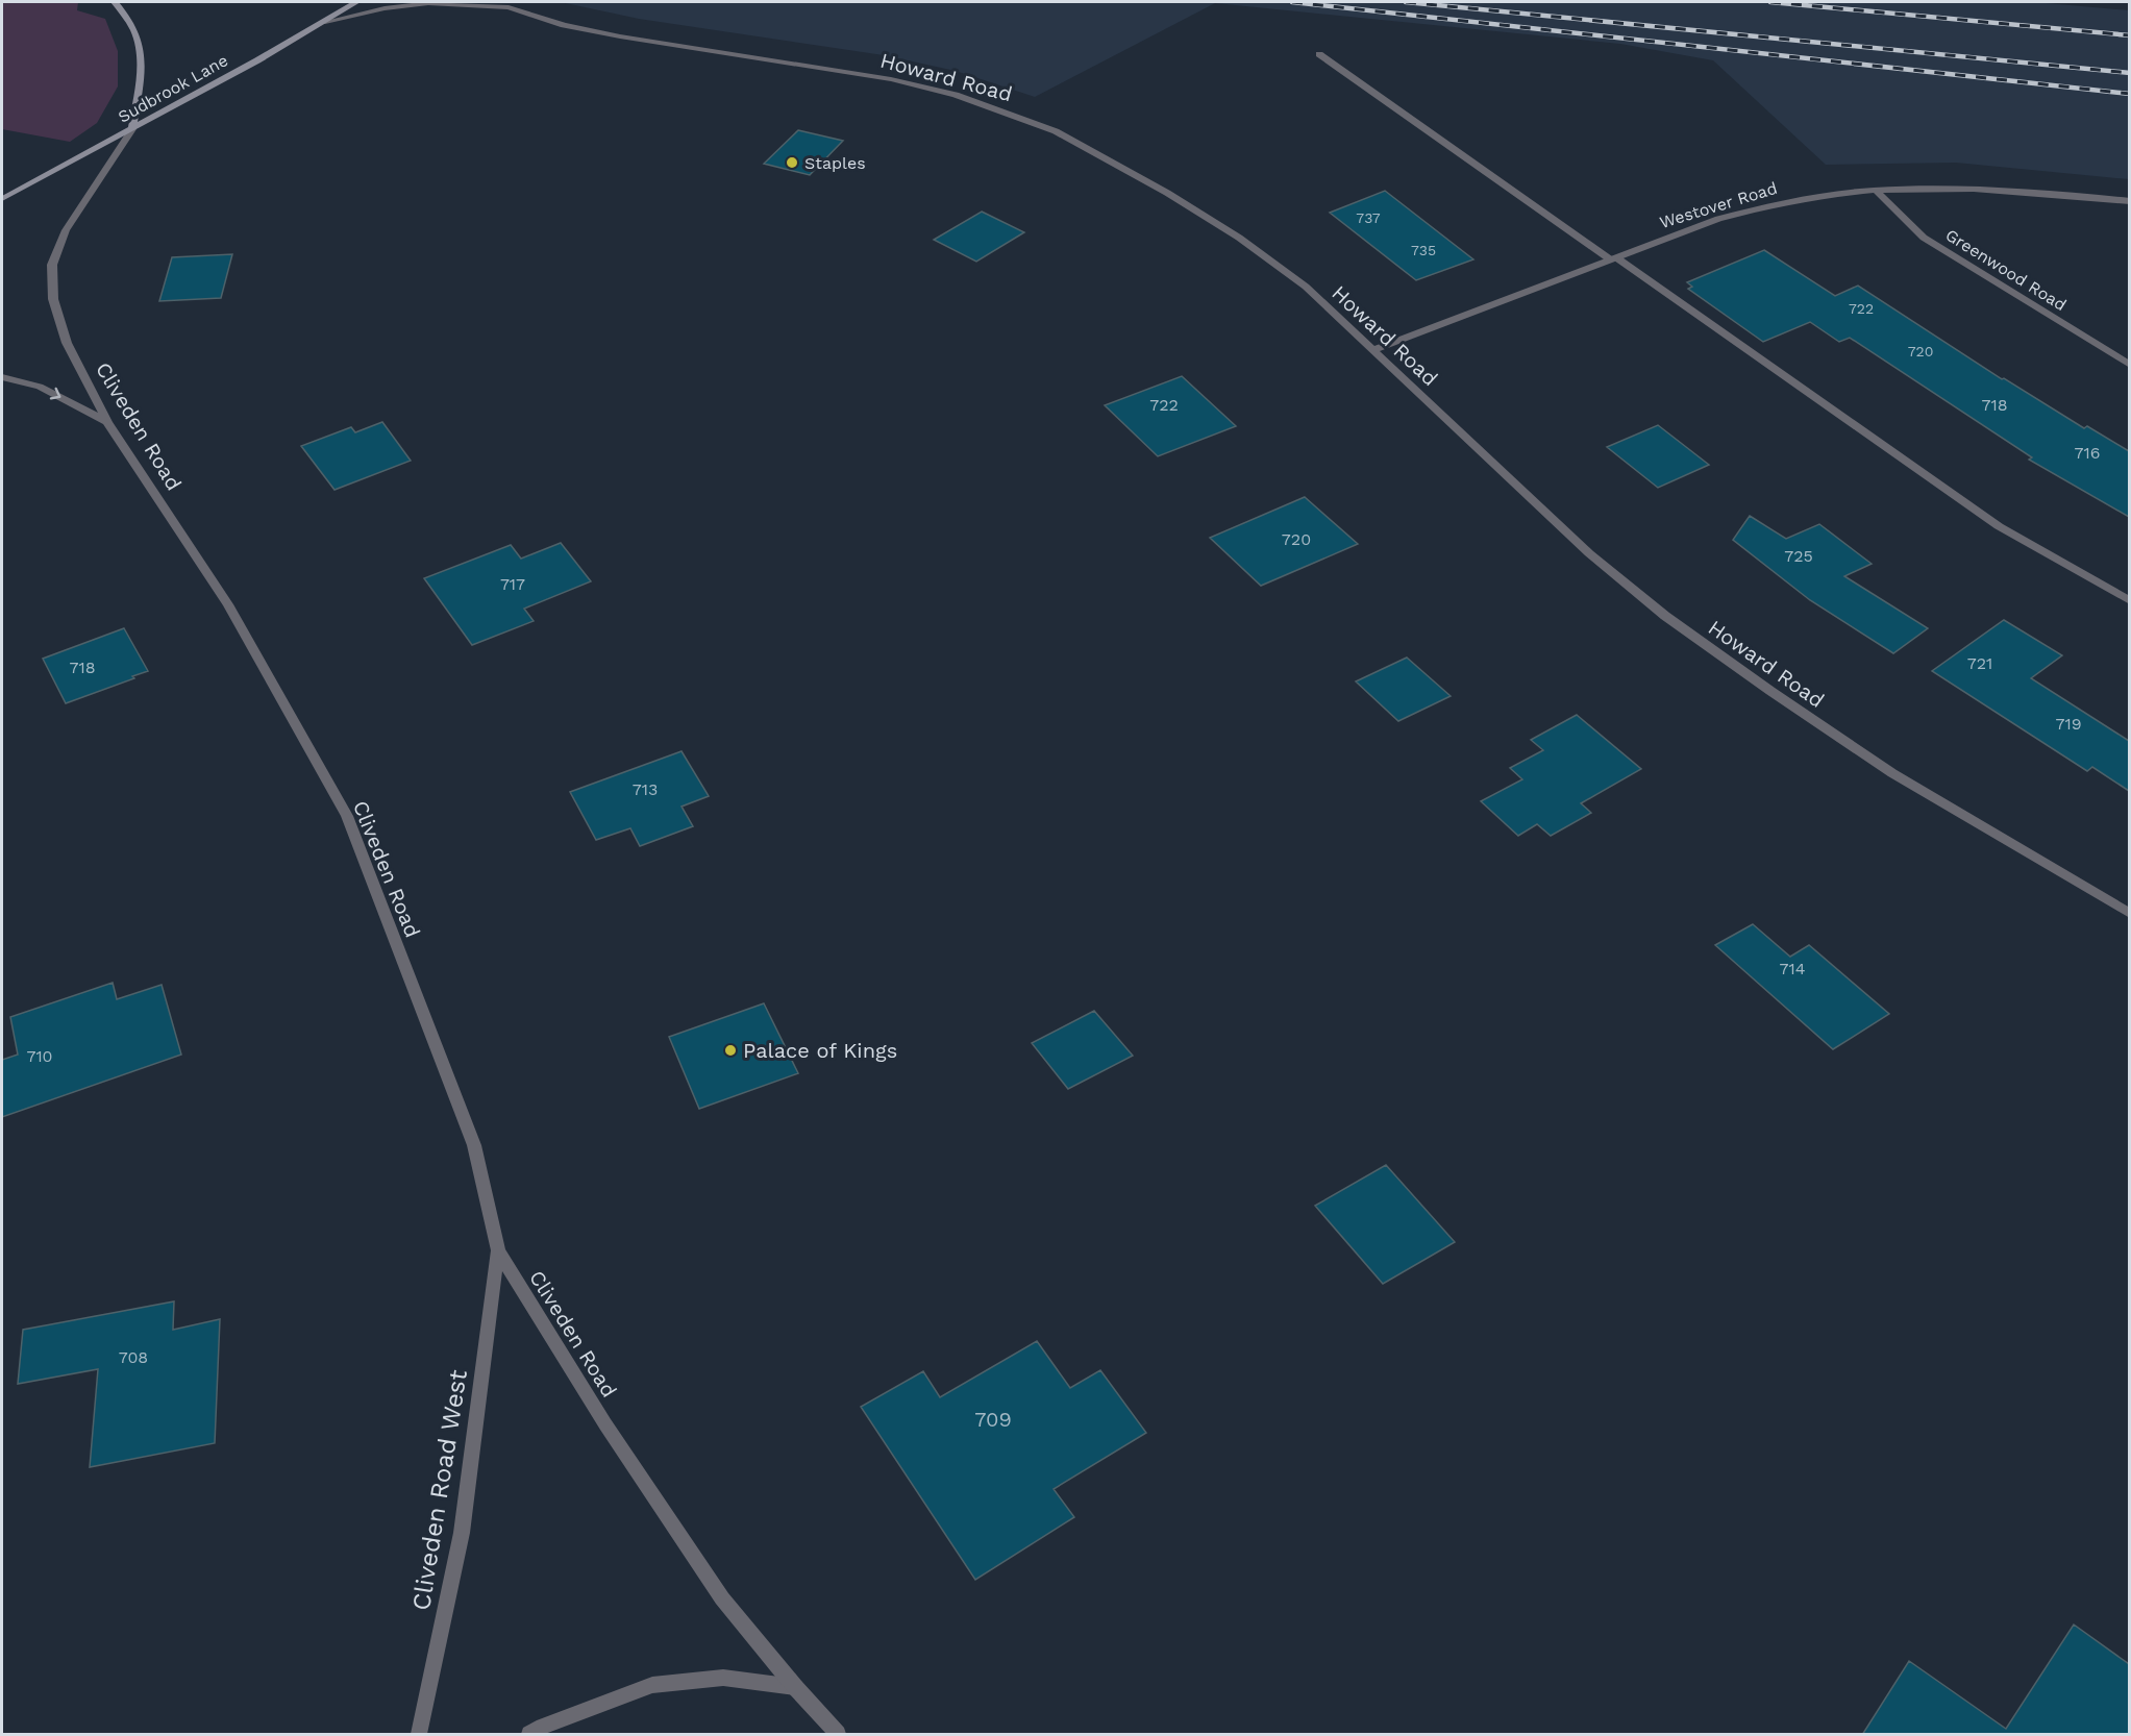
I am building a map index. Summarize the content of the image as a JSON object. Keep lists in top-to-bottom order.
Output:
{
  "streets": {
    "street": [
      "Howard Road",
      "Sudbrook Lane",
      "Westover Road",
      "Greenwood Road",
      "Cliveden Road",
      "Cliveden Road West"
    ]
  },
  "crossings": [
    ["Howard Road", "Sudbrook Lane"],
    ["Howard Road", "Westover Road"],
    ["Sudbrook Lane", "Cliveden Road"],
    ["Westover Road", "Greenwood Road"],
    ["Cliveden Road", "Cliveden Road West"]
  ],
  "places": ["Staples", "Palace of Kings"],
  "house_numbers": [
    "737",
    "735",
    "722",
    "720",
    "722",
    "718",
    "716",
    "720",
    "725",
    "717",
    "721",
    "718",
    "719",
    "713",
    "714",
    "710",
    "708",
    "709"
  ]
}
